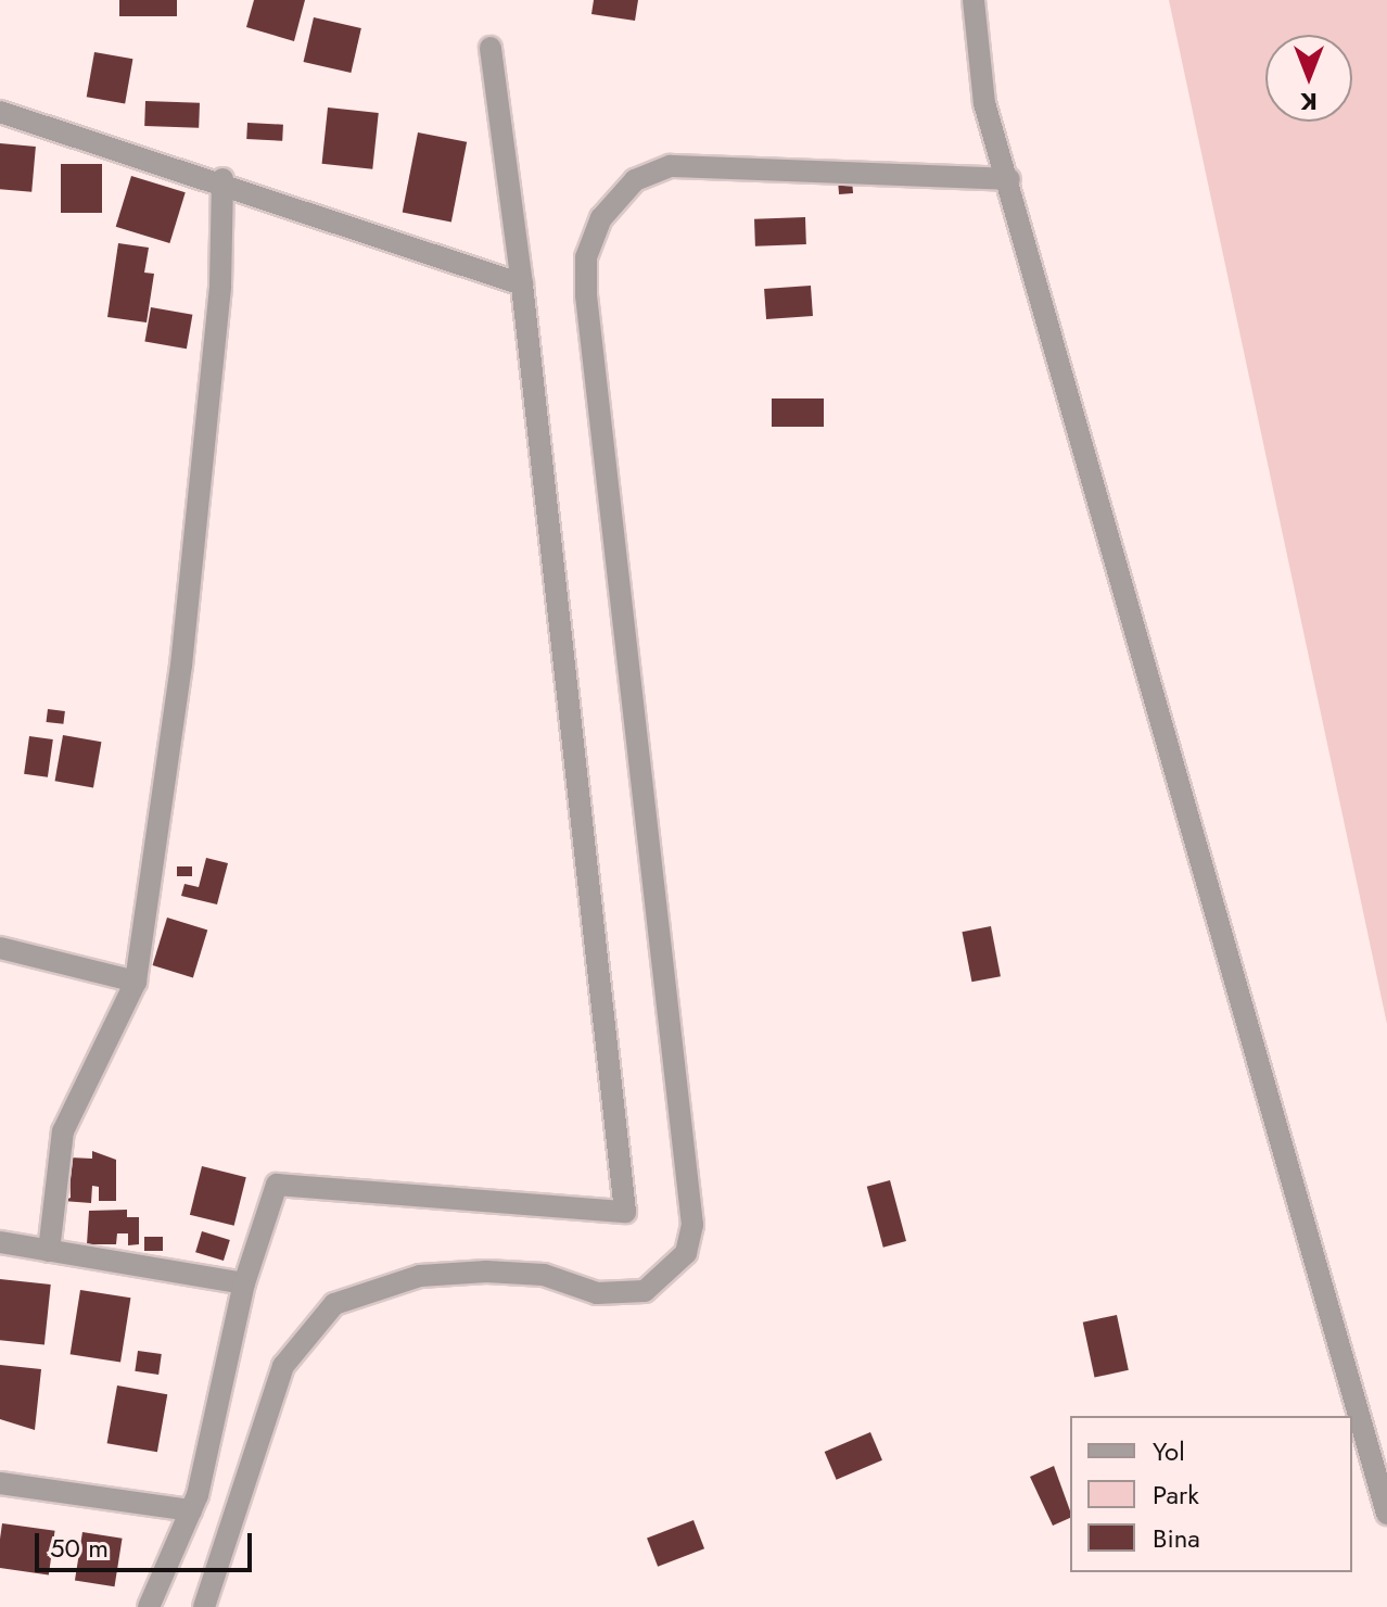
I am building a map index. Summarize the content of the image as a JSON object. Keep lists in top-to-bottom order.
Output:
{
  "legend": ["Yol", "Park", "Bina"],
  "scale_bar": "50 m",
  "north": "bottom"
}
